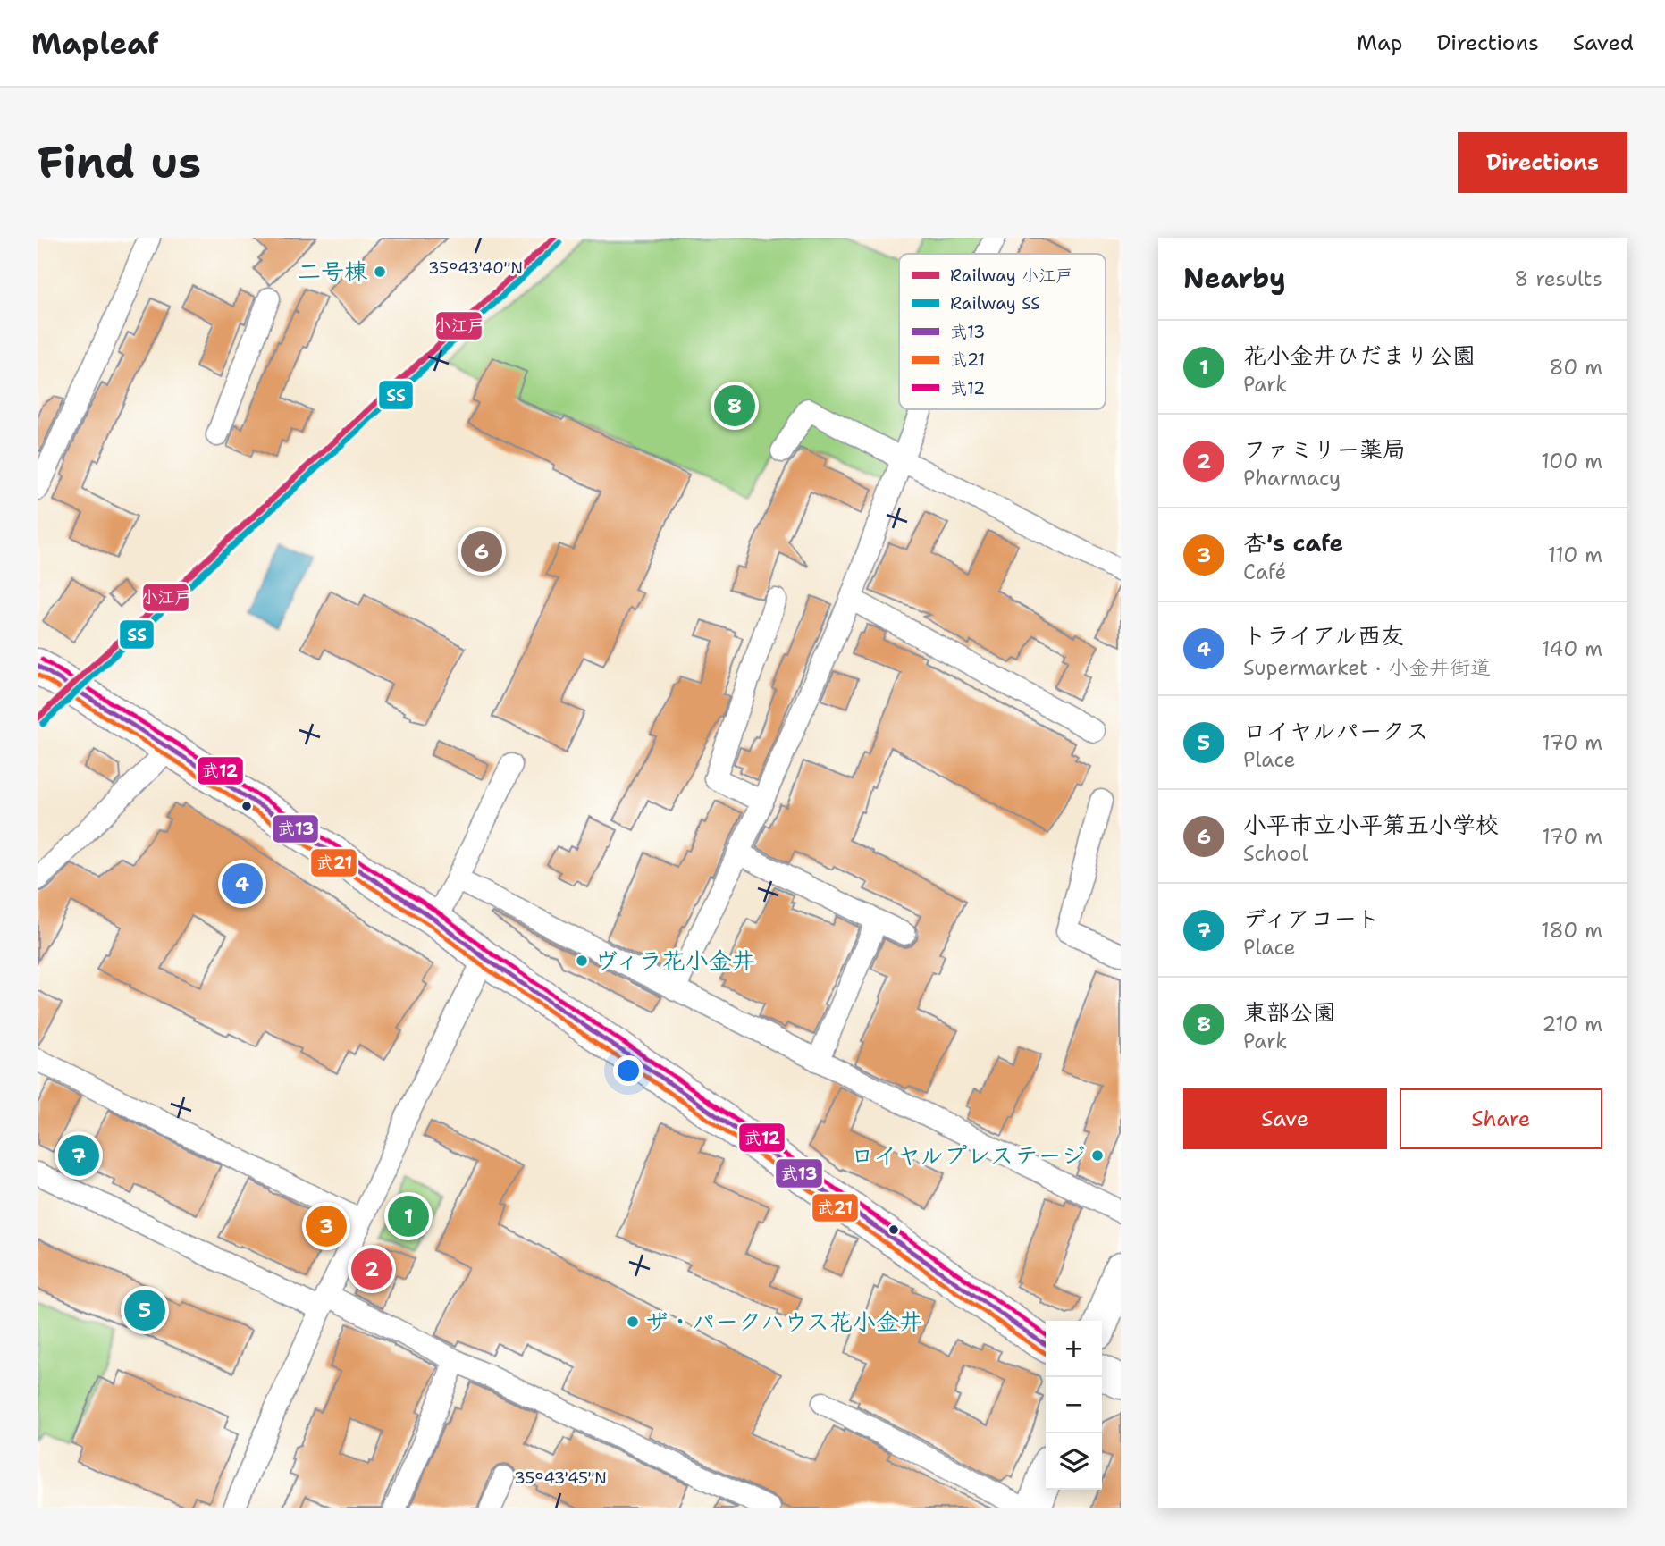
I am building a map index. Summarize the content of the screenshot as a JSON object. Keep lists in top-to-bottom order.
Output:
{
  "places": [
    "二号棟",
    "ヴィラ花小金井",
    "ロイヤルプレステージ",
    "ザ・パークハウス花小金井"
  ],
  "lines": [
    "rail line 小江戸",
    "rail line SS",
    "transit line 武12",
    "transit line 武13",
    "transit line 武21"
  ],
  "legend": [
    "Railway 小江戸",
    "Railway SS",
    "武13",
    "武21",
    "武12"
  ],
  "page": {
    "header": "Mapleaf",
    "nav": ["Map", "Directions", "Saved"],
    "buttons": [
      "Directions",
      ["Save", "Share"]
    ],
    "title": "Find us",
    "heading": ["Nearby", "8 results"],
    "list": [
      {
        "mark": "1",
        "name": "花小金井ひだまり公園",
        "note": "Park",
        "value": "80 m"
      },
      {
        "mark": "2",
        "name": "ファミリー薬局",
        "note": "Pharmacy",
        "value": "100 m"
      },
      {
        "mark": "3",
        "name": "杏's cafe",
        "note": "Café",
        "value": "110 m"
      },
      {
        "mark": "4",
        "name": "トライアル西友",
        "note": "Supermarket · 小金井街道",
        "value": "140 m"
      },
      {
        "mark": "5",
        "name": "ロイヤルパークス",
        "note": "Place",
        "value": "170 m"
      },
      {
        "mark": "6",
        "name": "小平市立小平第五小学校",
        "note": "School",
        "value": "170 m"
      },
      {
        "mark": "7",
        "name": "ディアコート",
        "note": "Place",
        "value": "180 m"
      },
      {
        "mark": "8",
        "name": "東部公園",
        "note": "Park",
        "value": "210 m"
      }
    ],
    "pins": [
      "8",
      "6",
      "4",
      "7",
      "1",
      "3",
      "2",
      "5"
    ],
    "map_buttons": ["+", "−"]
  },
  "coordinates": ["35°43'40\"N", "35°43'45\"N"]
}
